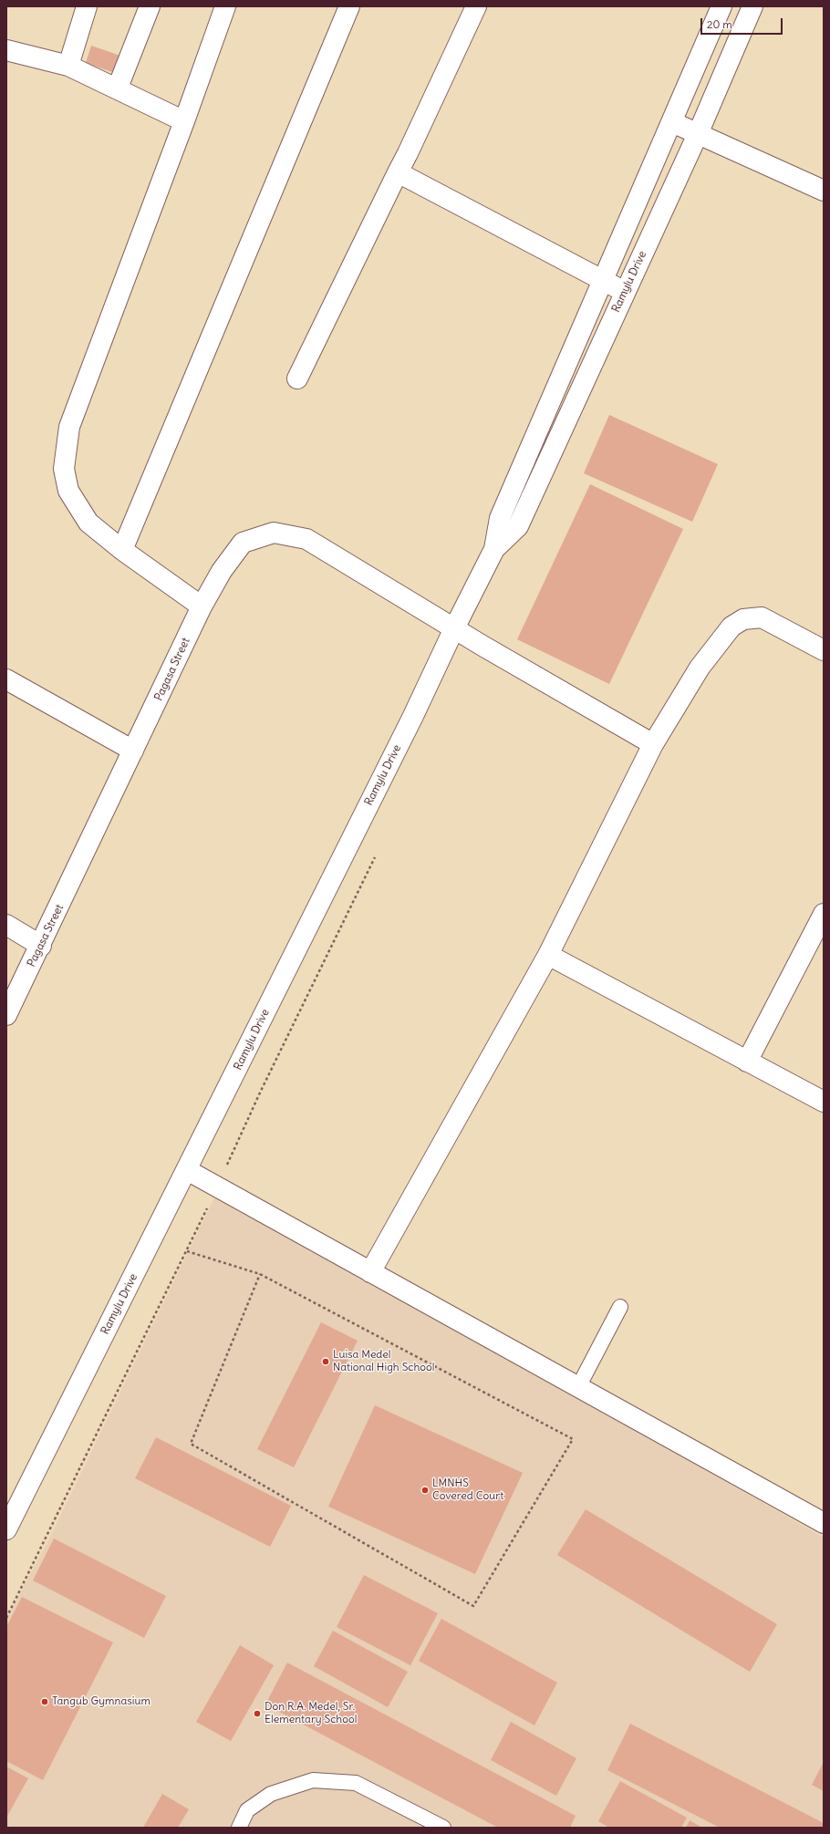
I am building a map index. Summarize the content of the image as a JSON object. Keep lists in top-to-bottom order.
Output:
{
  "streets": {
    "street": ["Ramylu Drive", "Pagasa Street"]
  },
  "crossings": [
    ["Ramylu Drive", "Pagasa Street"]
  ],
  "places": [
    "Luisa Medel National High School",
    "LMNHS Covered Court",
    "Tangub Gymnasium",
    "Don R.A. Medel, Sr. Elementary School"
  ],
  "scale_bar": "20 m"
}
